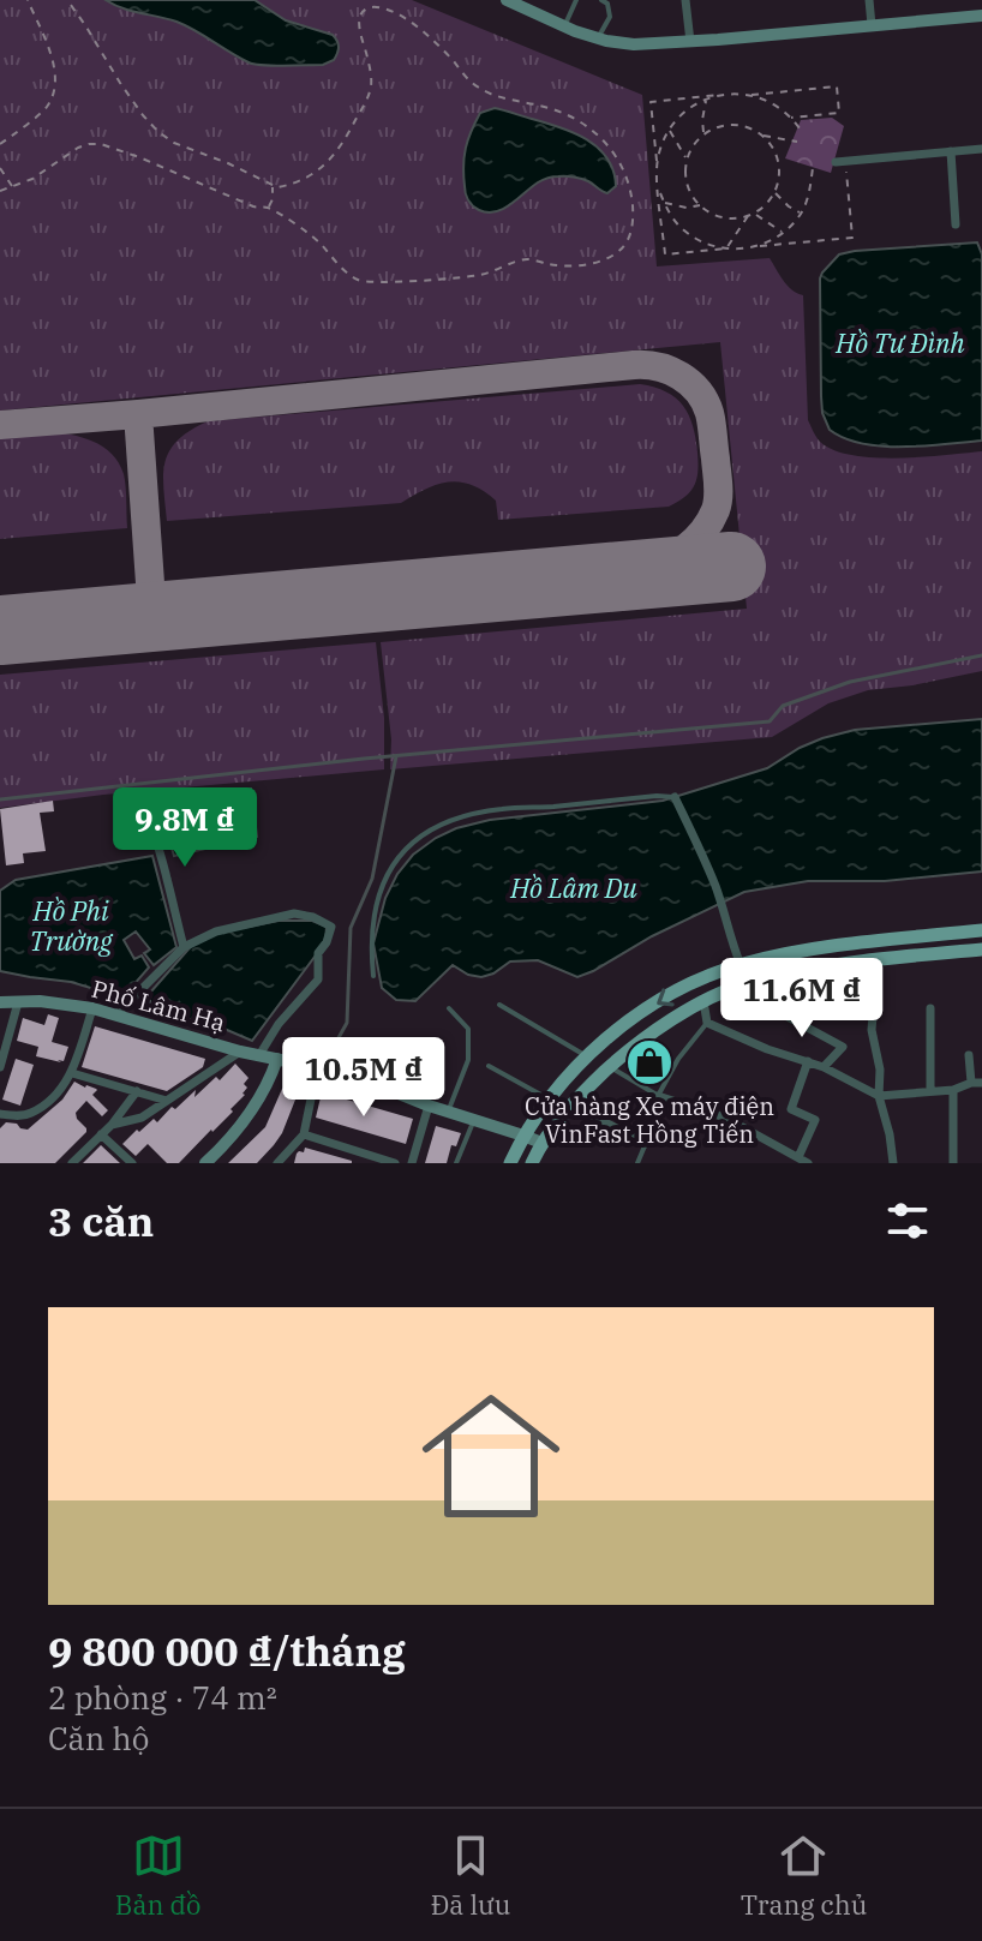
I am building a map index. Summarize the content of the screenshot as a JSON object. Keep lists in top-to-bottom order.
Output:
{
  "streets": {
    "street": ["Phố Lâm Hạ"]
  },
  "water": ["Hồ Tư Đình", "Hồ Lâm Du", "Hồ Phi Trường"],
  "places": {
    "shop": ["Cửa hàng Xe máy điện VinFast Hồng Tiến"]
  },
  "page": {
    "price": ["9.8M ₫", "11.6M ₫", "10.5M ₫"],
    "heading": "3 căn",
    "list": [
      {
        "name": "9 800 000 ₫/tháng",
        "note": "2 phòng · 74 m² · Căn hộ"
      }
    ],
    "tabs": ["Bản đồ", "Đã lưu", "Trang chủ"]
  }
}
